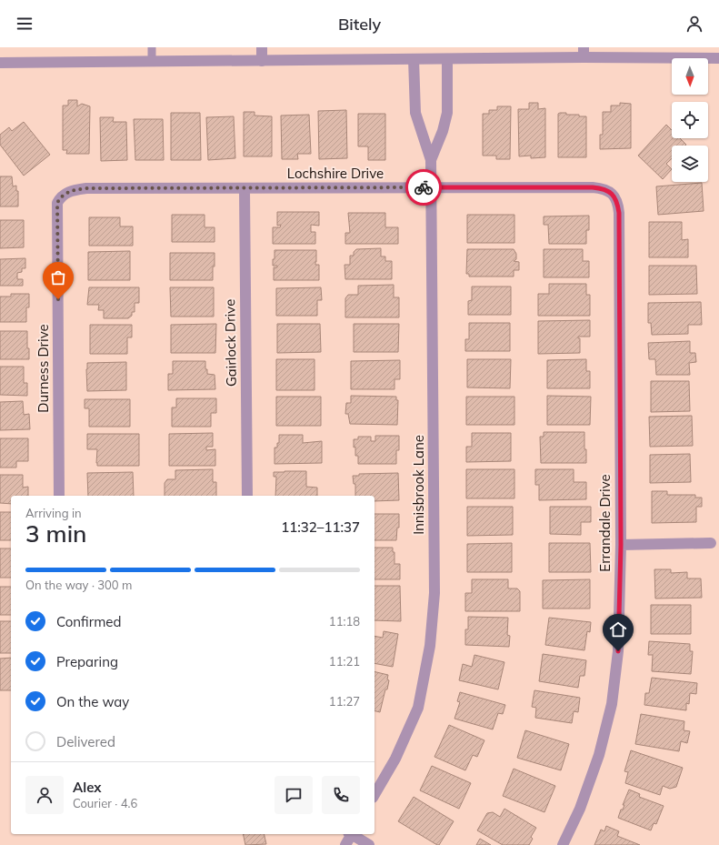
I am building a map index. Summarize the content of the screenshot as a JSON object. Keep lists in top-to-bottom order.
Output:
{
  "streets": {
    "street": [
      "Lochshire Drive",
      "Gairlock Drive",
      "Durness Drive",
      "Innisbrook Lane",
      "Errandale Drive"
    ]
  },
  "crossings": [
    ["Lochshire Drive", "Gairlock Drive"],
    ["Lochshire Drive", "Durness Drive"],
    ["Lochshire Drive", "Innisbrook Lane"],
    ["Lochshire Drive", "Errandale Drive"]
  ],
  "north": "bottom",
  "page": {
    "header": "Bitely",
    "heading": ["3 min", "Arriving in", "11:32–11:37"],
    "panel": ["Alex", "Courier · 4.6"],
    "bar": "On the way · 300 m",
    "list": [
      ["Confirmed", "11:18"],
      ["Preparing", "11:21"],
      ["On the way", "11:27"],
      "Delivered"
    ]
  }
}
